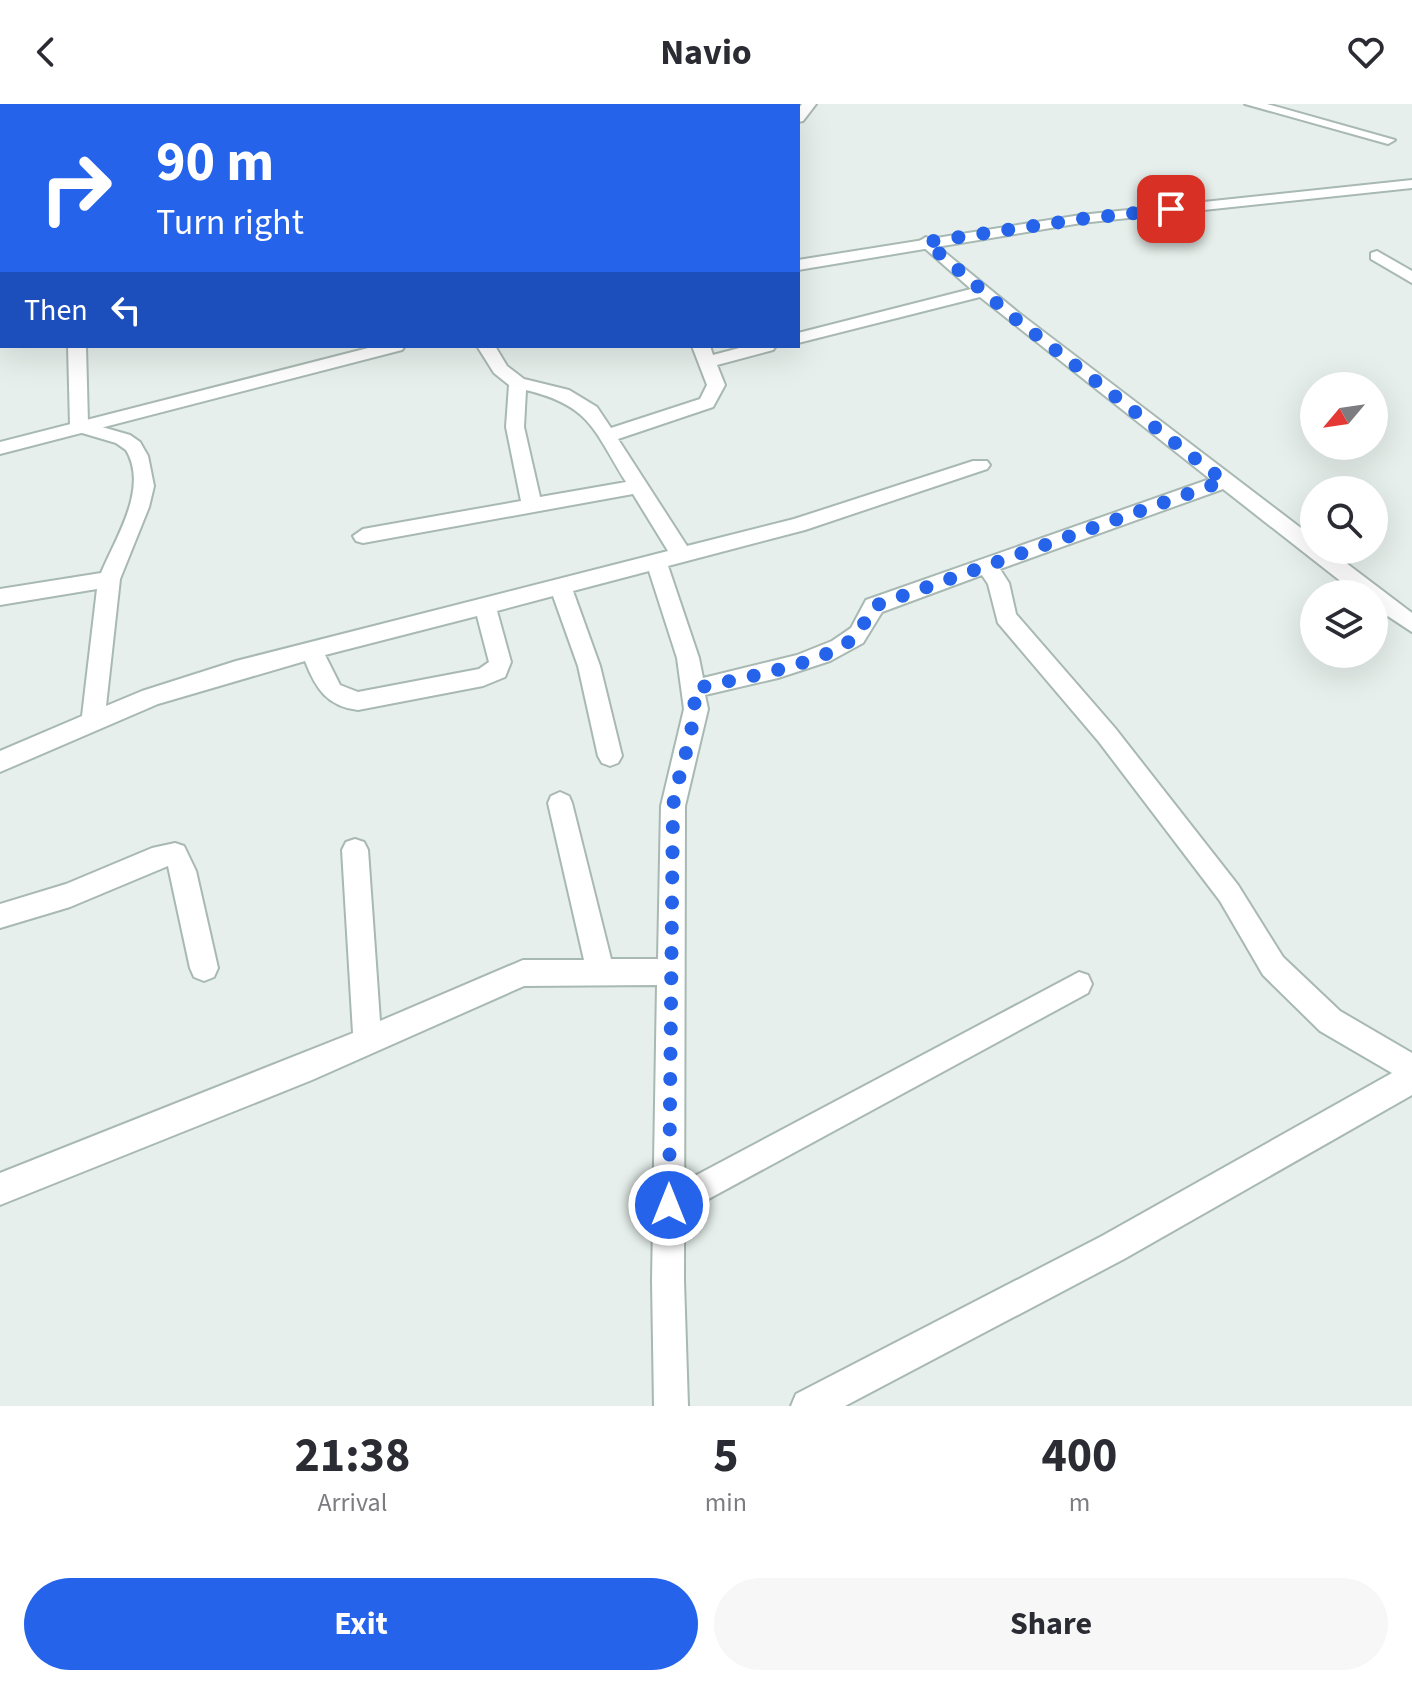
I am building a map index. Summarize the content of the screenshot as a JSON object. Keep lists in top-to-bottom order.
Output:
{
  "north": "bottom left",
  "page": {
    "header": "Navio",
    "turn": ["90 m", "Turn right"],
    "then": "Then",
    "eta": [
      "21:38",
      "Arrival",
      "5",
      "min",
      "400",
      "m"
    ],
    "buttons": ["Exit", "Share"]
  }
}
